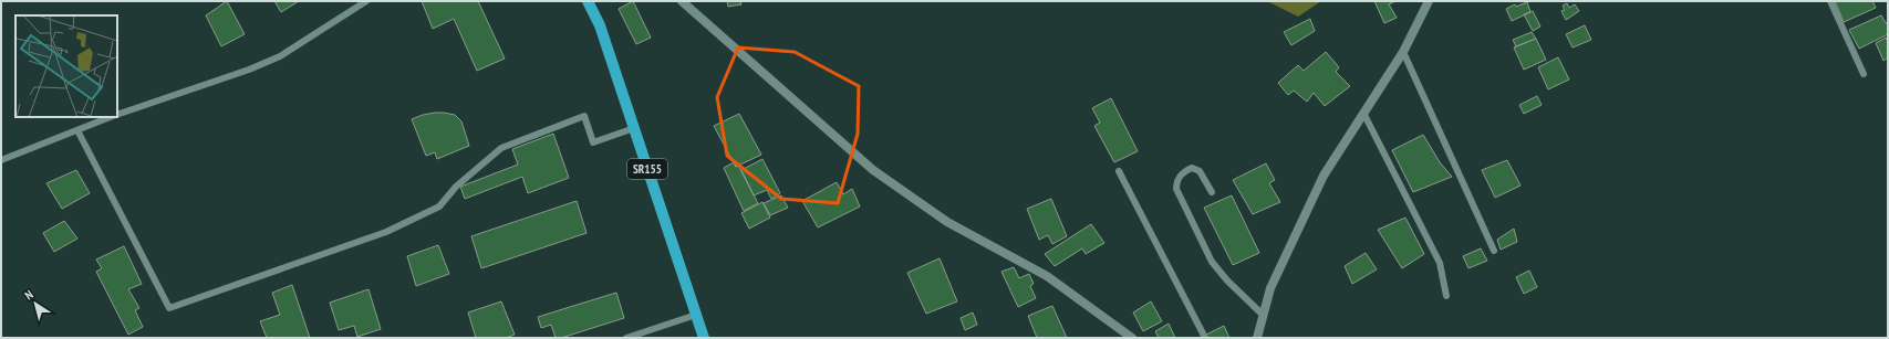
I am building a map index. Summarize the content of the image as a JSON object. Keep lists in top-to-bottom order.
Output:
{
  "streets": {
    "main road": ["SR155"]
  },
  "north": "top left"
}
